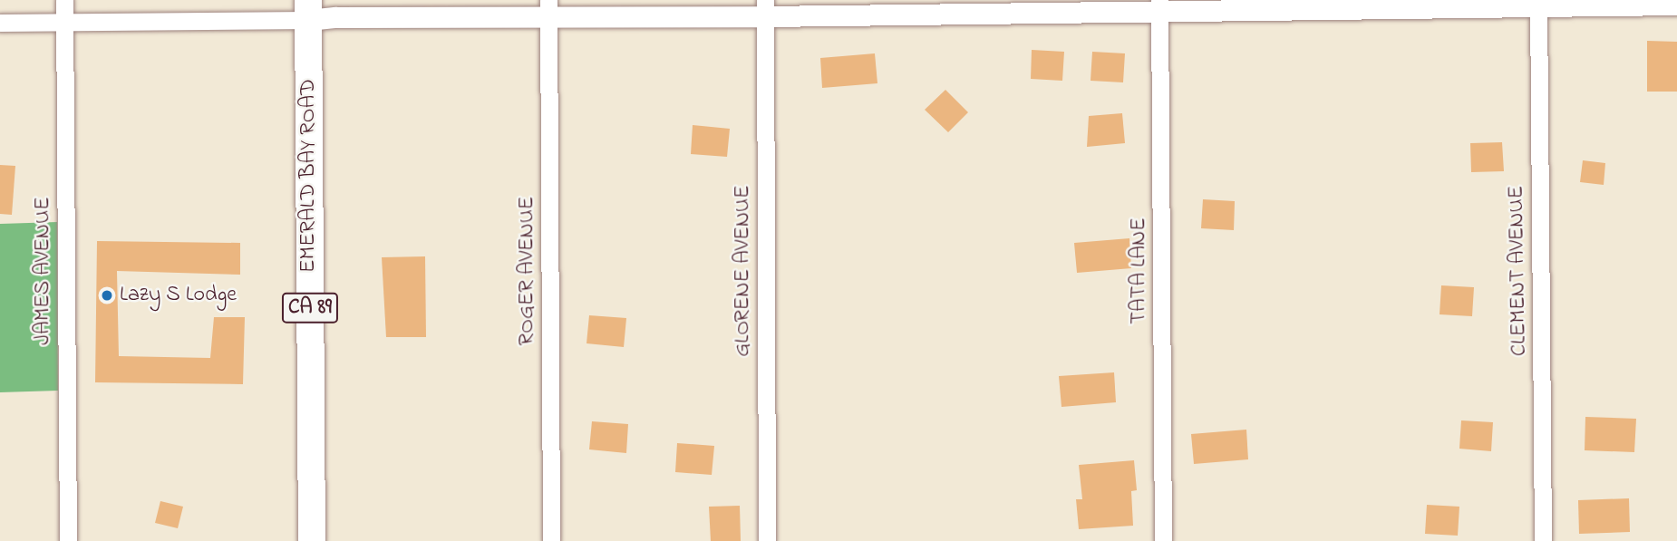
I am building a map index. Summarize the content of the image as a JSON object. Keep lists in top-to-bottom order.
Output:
{
  "streets": {
    "main road": ["EMERALD BAY ROAD", "CA 89"],
    "street": [
      "JAMES AVENUE",
      "ROGER AVENUE",
      "GLORENE AVENUE",
      "TATA LANE",
      "CLEMENT AVENUE"
    ]
  },
  "places": ["Lazy S Lodge"]
}
